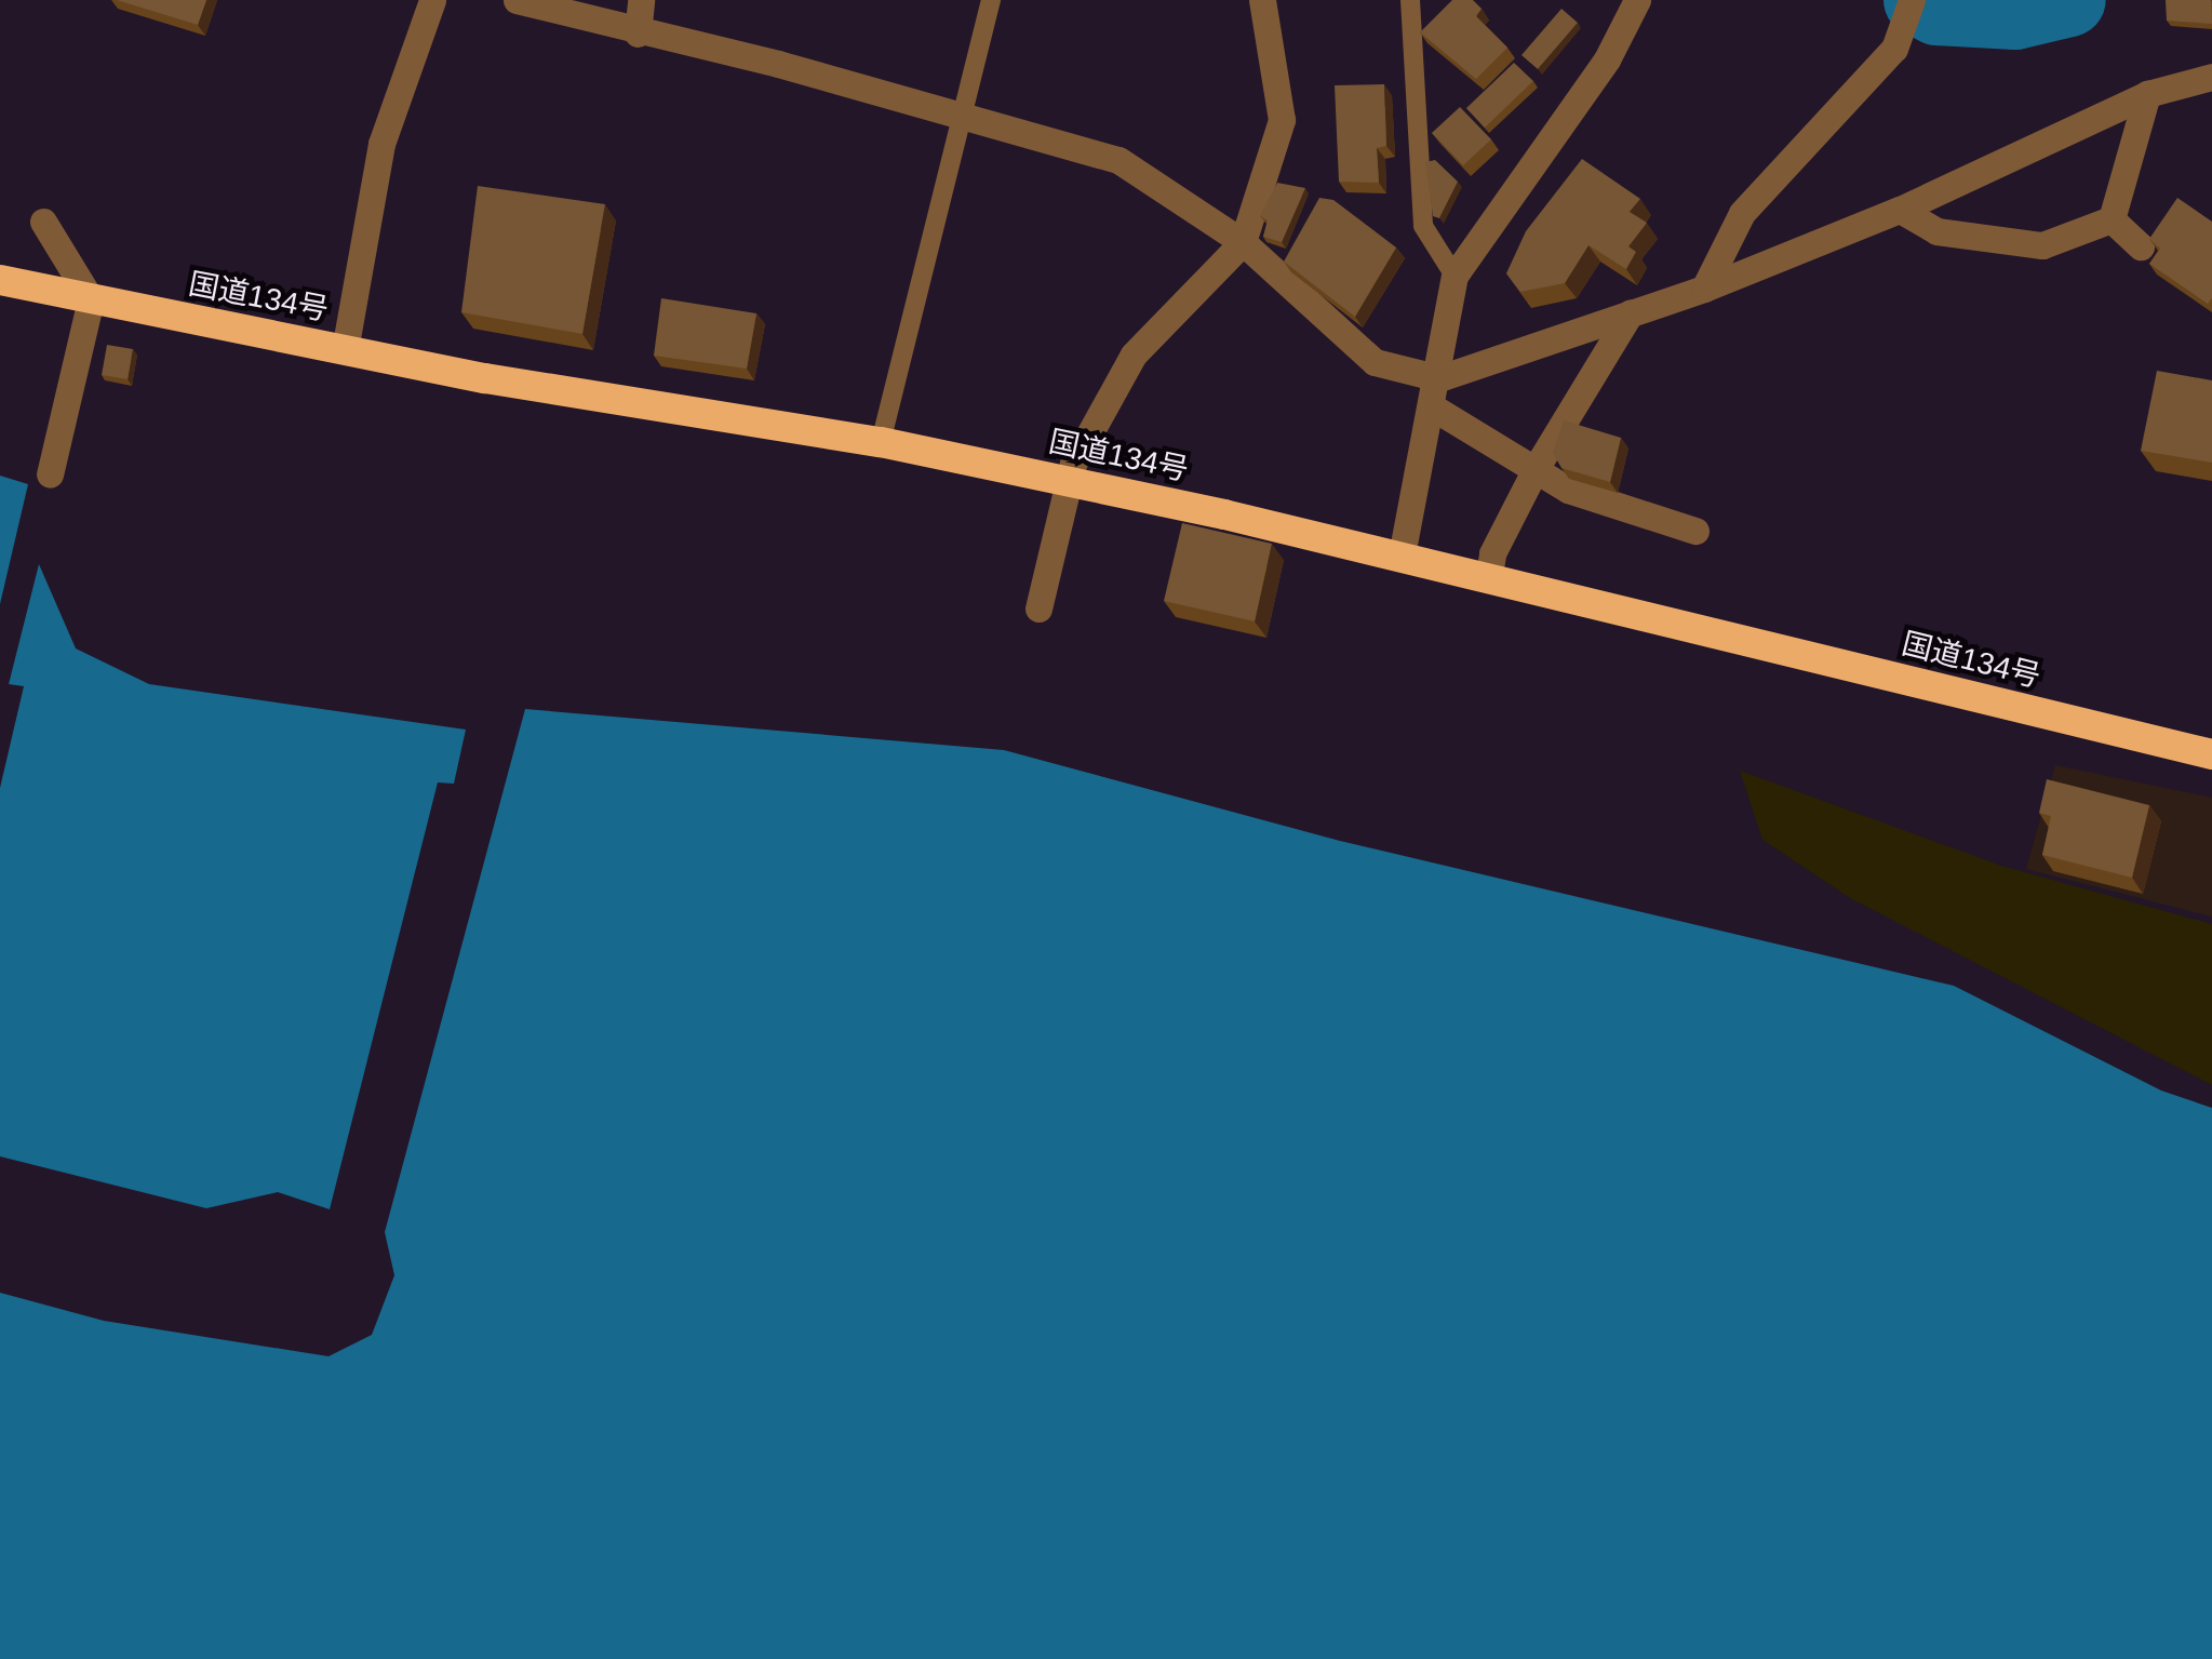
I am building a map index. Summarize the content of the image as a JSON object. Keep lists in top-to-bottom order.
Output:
{
  "streets": {
    "highway": ["国道134号"]
  }
}
